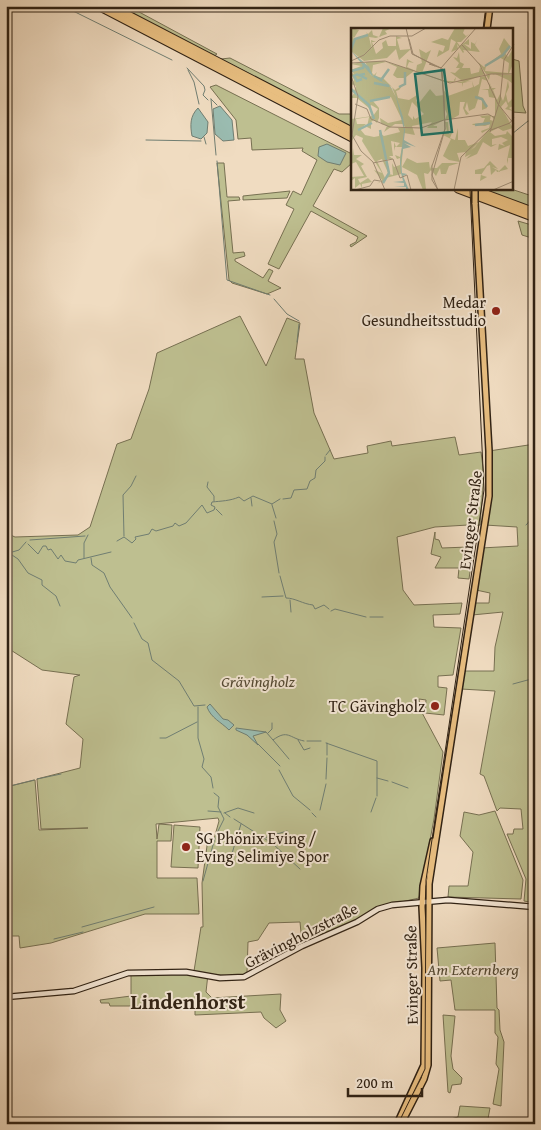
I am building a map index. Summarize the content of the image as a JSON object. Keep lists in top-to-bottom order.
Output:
{
  "streets": {
    "main road": ["Evinger Straße", "Grävingholzstraße"]
  },
  "crossings": [
    ["Evinger Straße", "Grävingholzstraße"]
  ],
  "districts": ["Lindenhorst"],
  "parks": ["Grävingholz", "Am Externberg"],
  "places": ["Medar Gesundheitsstudio", "TC Gävingholz", "SG Phönix Eving / Eving Selimiye Spor"],
  "scale_bar": "200 m"
}
